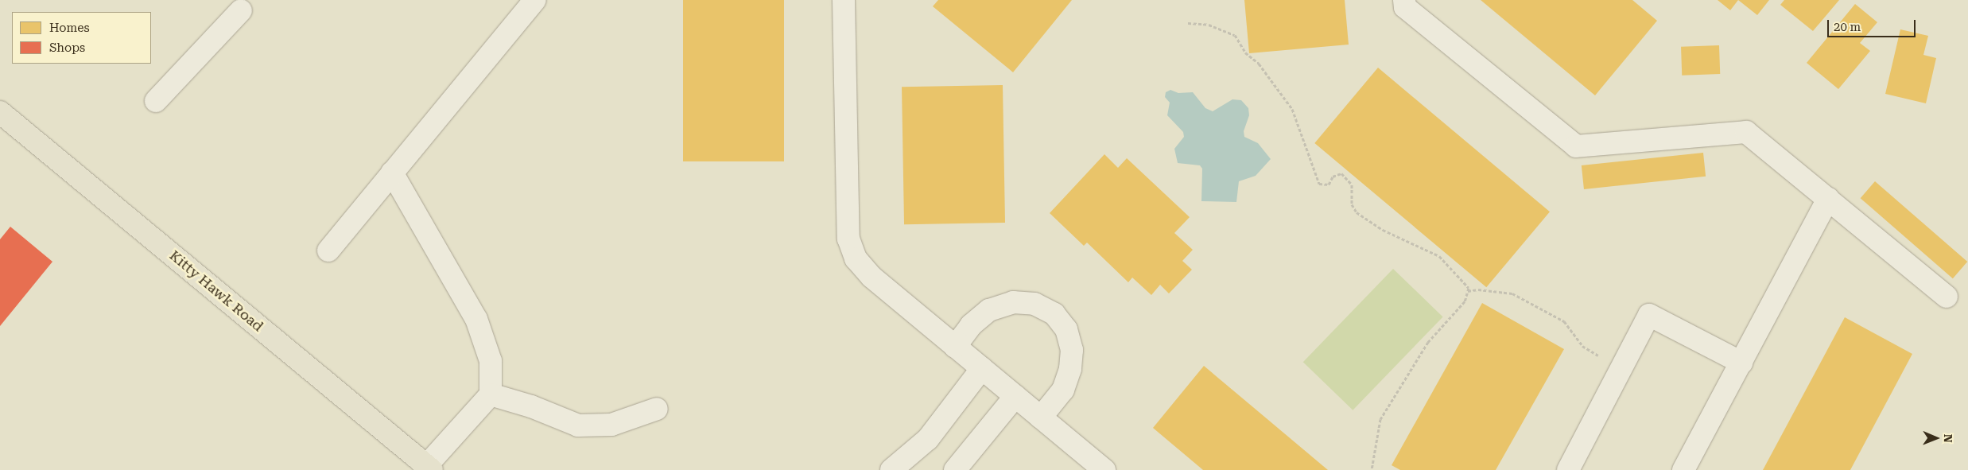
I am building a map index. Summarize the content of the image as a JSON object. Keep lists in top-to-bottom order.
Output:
{
  "streets": {
    "main road": ["Kitty Hawk Road"]
  },
  "legend": ["Homes", "Shops"],
  "scale_bar": "20 m",
  "north": "right"
}
